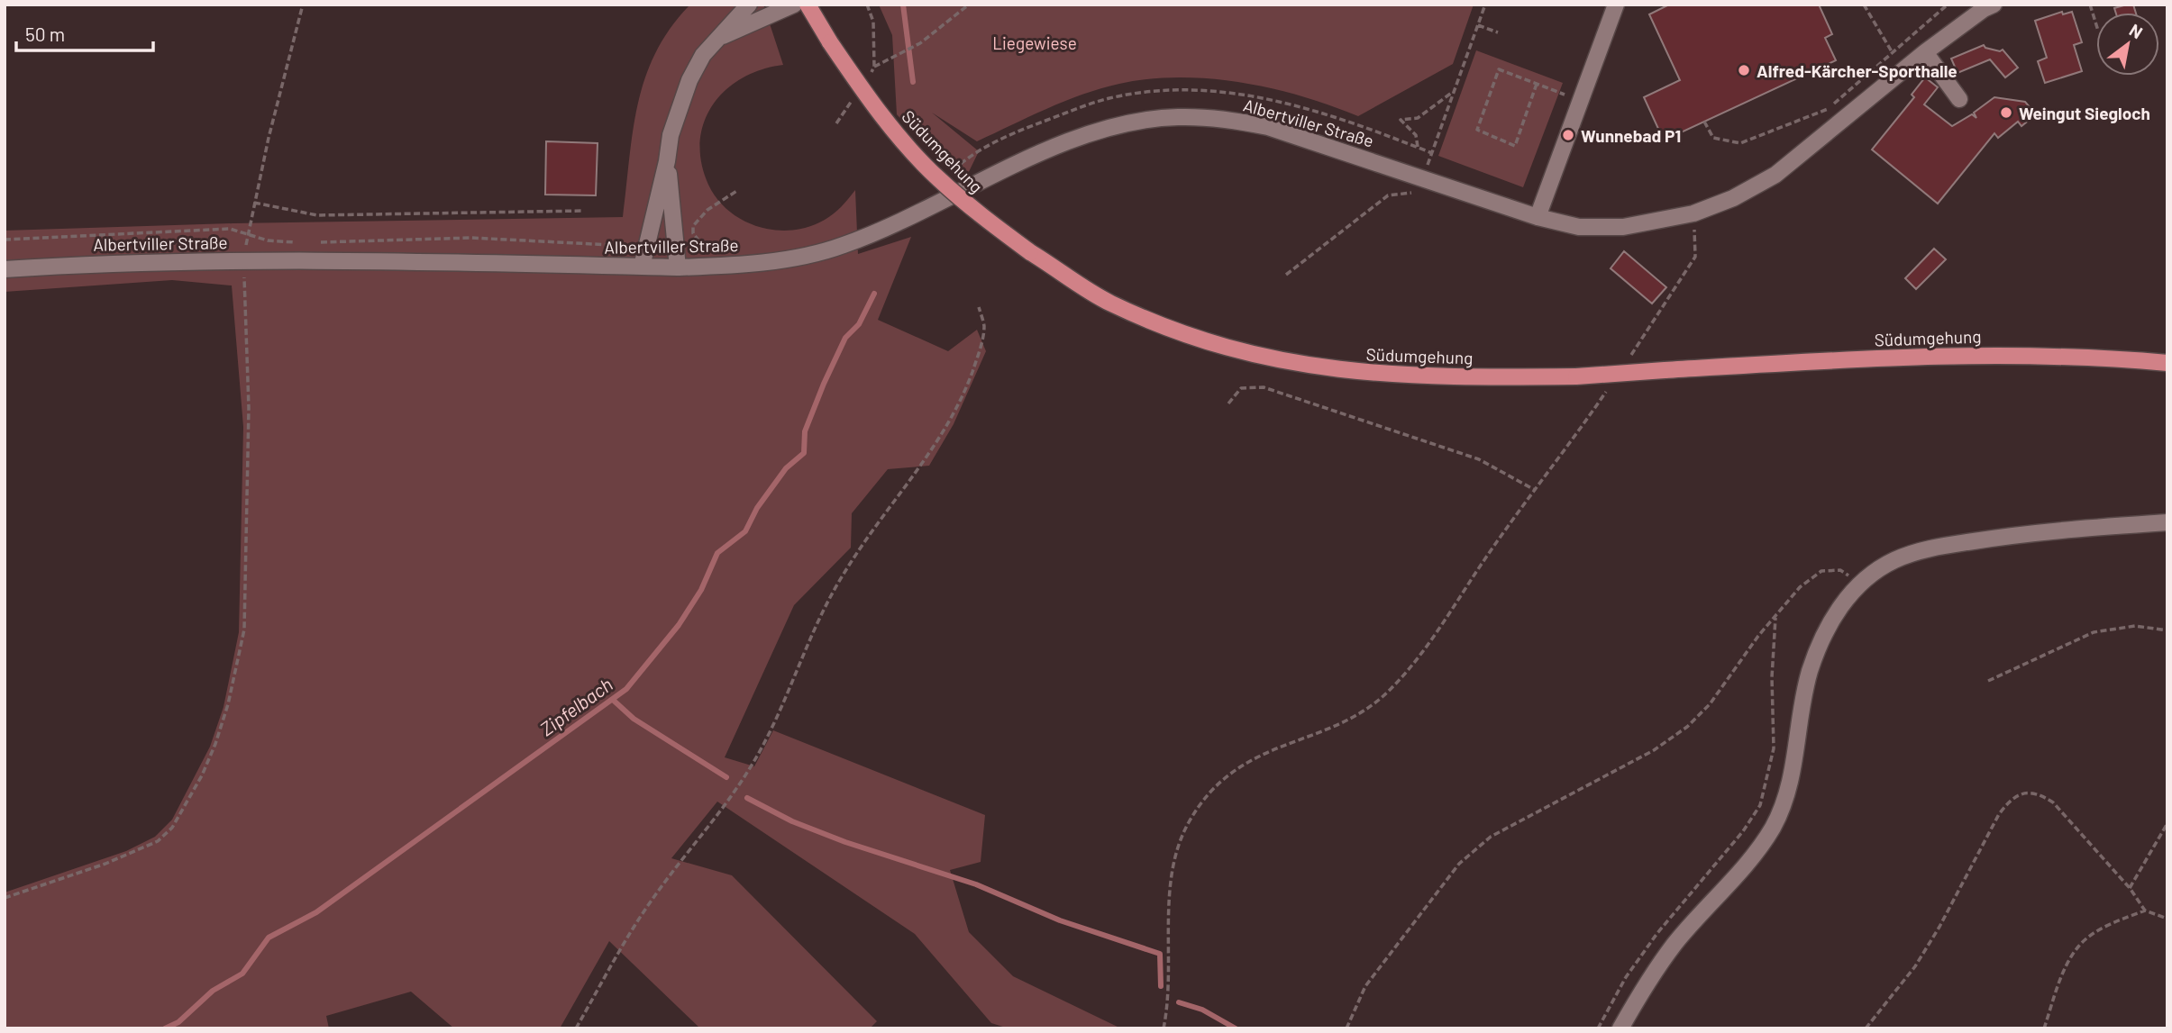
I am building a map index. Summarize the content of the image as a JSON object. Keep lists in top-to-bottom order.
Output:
{
  "streets": {
    "main road": ["Südumgehung"],
    "street": ["Albertviller Straße"]
  },
  "water": ["Zipfelbach"],
  "parks": ["Liegewiese"],
  "places": ["Alfred-Kärcher-Sporthalle", "Weingut Siegloch", "Wunnebad P1"],
  "scale_bar": "50 m",
  "north": "top right"
}
